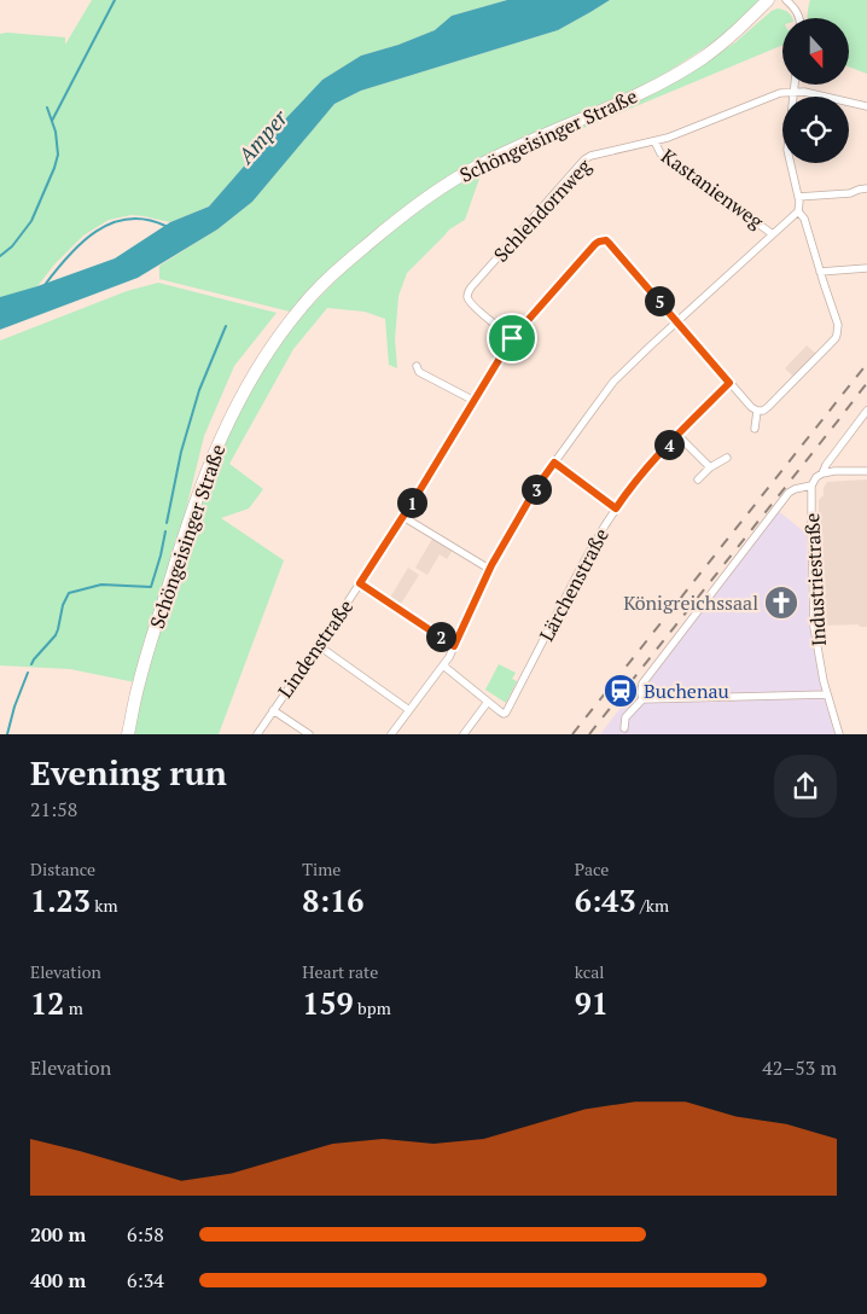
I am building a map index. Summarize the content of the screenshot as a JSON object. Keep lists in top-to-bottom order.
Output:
{
  "streets": {
    "main road": ["Schöngeisinger Straße"],
    "street": [
      "Kastanienweg",
      "Schlehdornweg",
      "Industriestraße",
      "Lärchenstraße",
      "Lindenstraße"
    ]
  },
  "crossings": [
    ["Kastanienweg", "Schlehdornweg"],
    ["Schlehdornweg", "Lindenstraße"]
  ],
  "water": ["Amper"],
  "places": {
    "church": ["Königreichssaal"],
    "station": ["Buchenau"]
  },
  "north": "bottom",
  "page": {
    "pins": [
      "5",
      "4",
      "3",
      "1",
      "2"
    ],
    "heading": ["Evening run", "21:58"],
    "stats": [
      ["Distance", "1.23 km"],
      ["Time", "8:16"],
      ["Pace", "6:43 /km"],
      ["Elevation", "12 m"],
      ["Heart rate", "159 bpm"],
      ["kcal", "91"]
    ],
    "chart": ["Elevation", "42–53 m"],
    "list": [
      {
        "name": "200 m",
        "note": "6:58"
      },
      {
        "name": "400 m",
        "note": "6:34"
      }
    ]
  }
}
